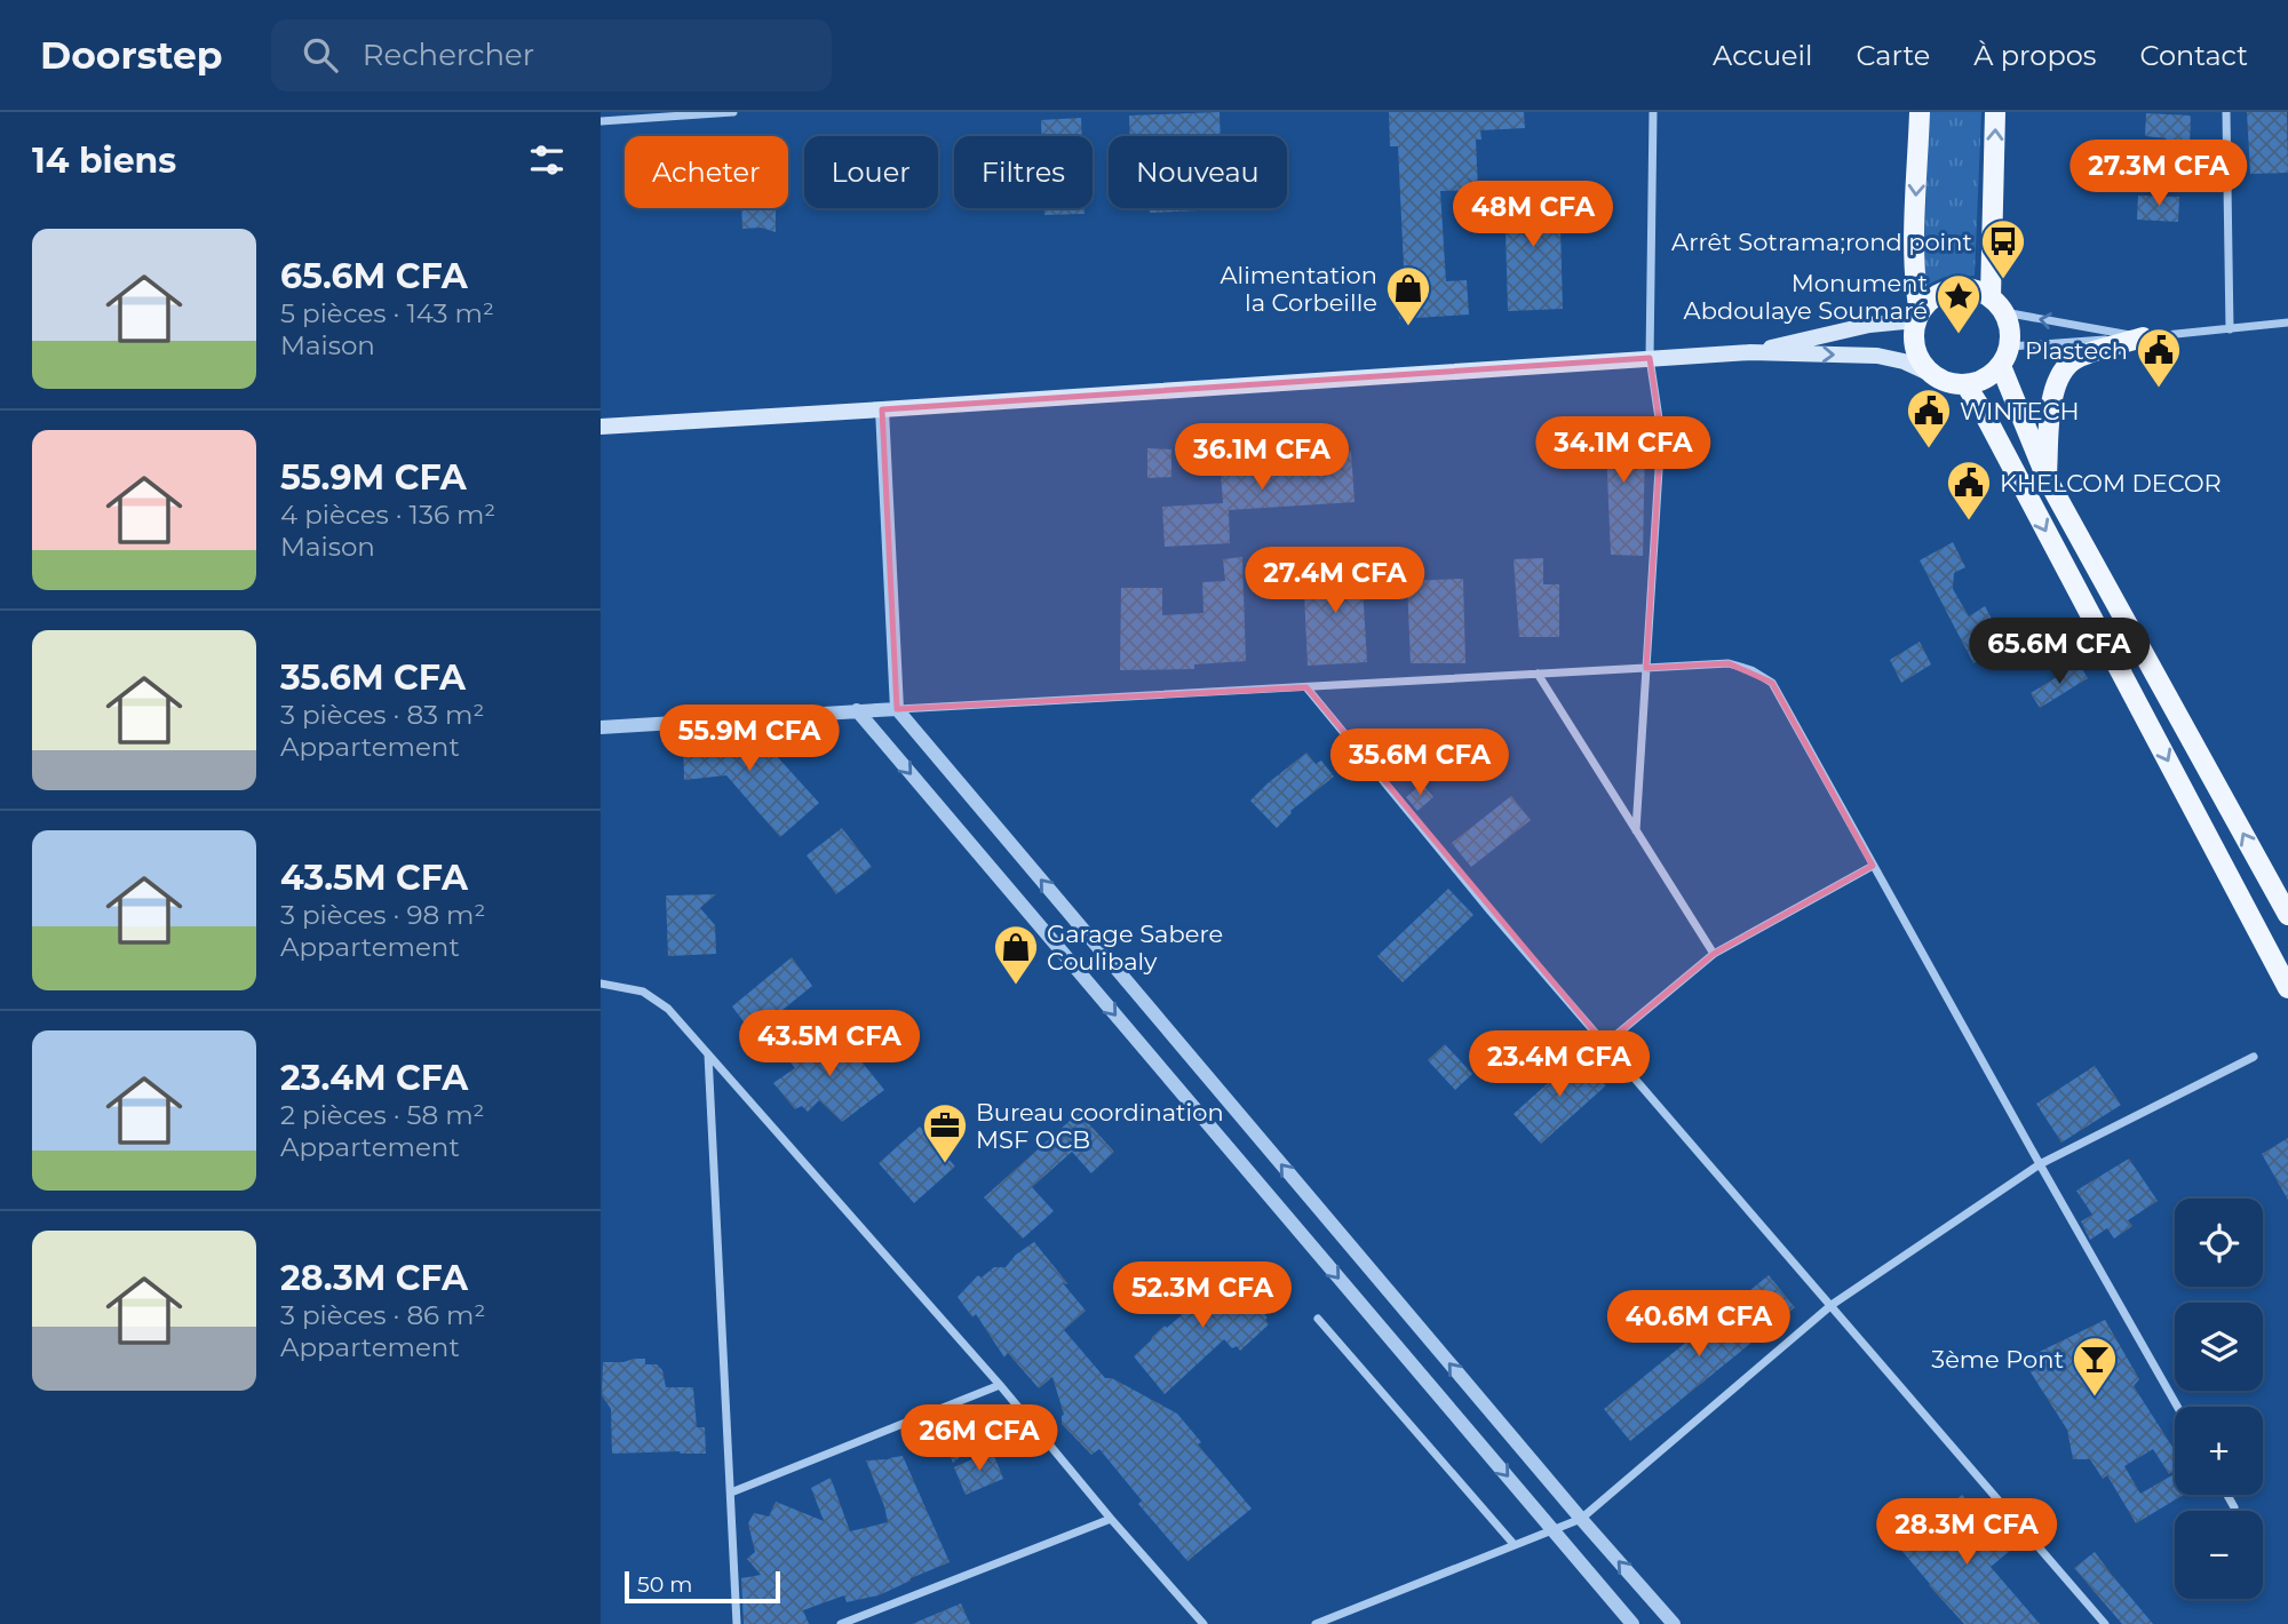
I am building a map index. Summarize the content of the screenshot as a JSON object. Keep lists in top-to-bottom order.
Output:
{
  "places": {
    "bus stop": ["Arrêt Sotrama;rond point"],
    "shop": ["Alimentation la Corbeille", "Garage Sabere Coulibaly"],
    "place": ["Monument Abdoulaye Soumaré"],
    "public building": ["Plastech", "WINTECH", "KHELCOM DECOR"],
    "office": ["Bureau coordination MSF OCB"],
    "bar": ["3ème Pont"]
  },
  "scale_bar": "50 m",
  "page": {
    "header": "Doorstep",
    "search": "Rechercher",
    "nav": [
      "Accueil",
      "Carte",
      "À propos",
      "Contact"
    ],
    "heading": "14 biens",
    "chip": [
      "Acheter",
      "Louer",
      "Filtres",
      "Nouveau"
    ],
    "price": [
      "27.3M CFA",
      "48M CFA",
      "34.1M CFA",
      "36.1M CFA",
      "27.4M CFA",
      "65.6M CFA",
      "55.9M CFA",
      "35.6M CFA",
      "43.5M CFA",
      "23.4M CFA",
      "52.3M CFA",
      "40.6M CFA",
      "26M CFA",
      "28.3M CFA"
    ],
    "list": [
      {
        "name": "65.6M CFA",
        "note": "5 pièces · 143 m² · Maison"
      },
      {
        "name": "55.9M CFA",
        "note": "4 pièces · 136 m² · Maison"
      },
      {
        "name": "35.6M CFA",
        "note": "3 pièces · 83 m² · Appartement"
      },
      {
        "name": "43.5M CFA",
        "note": "3 pièces · 98 m² · Appartement"
      },
      {
        "name": "23.4M CFA",
        "note": "2 pièces · 58 m² · Appartement"
      },
      {
        "name": "28.3M CFA",
        "note": "3 pièces · 86 m² · Appartement"
      }
    ],
    "map_buttons": ["+", "−"],
    "scale": "50 m"
  }
}
